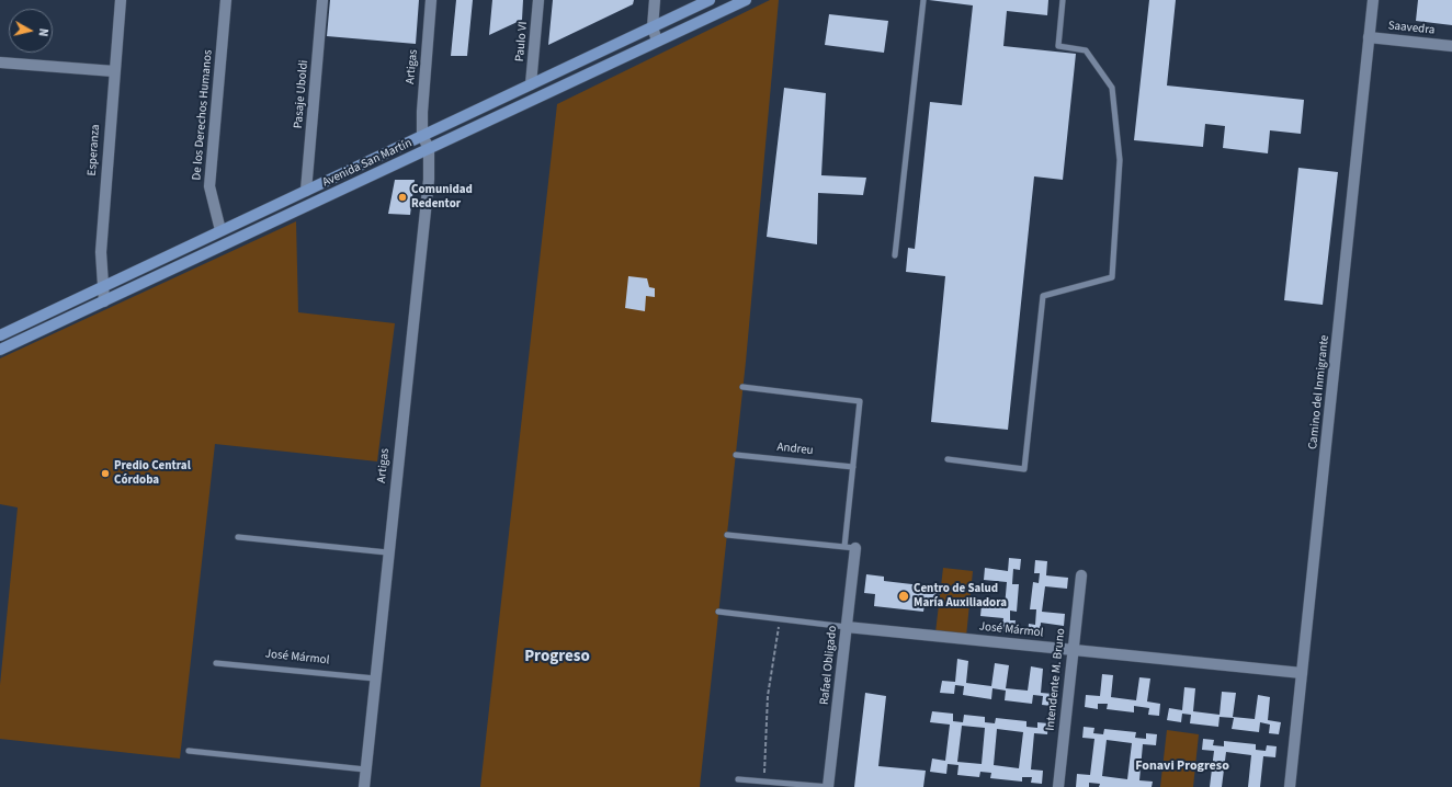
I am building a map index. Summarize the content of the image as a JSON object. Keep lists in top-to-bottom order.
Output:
{
  "streets": {
    "main road": ["Avenida San Martín"],
    "street": [
      "Saavedra",
      "Paulo VI",
      "Artigas",
      "Pasaje Uboldi",
      "De los Derechos Humanos",
      "Esperanza",
      "Camino del Inmigrante",
      "José Mármol",
      "Rafael Obligado",
      "Intendente M. Bruno"
    ],
    "lane": ["Andreu"]
  },
  "crossings": [
    ["Saavedra", "Camino del Inmigrante"],
    ["Paulo VI", "Avenida San Martín"],
    ["Artigas", "Avenida San Martín"],
    ["Artigas", "José Mármol"],
    ["Pasaje Uboldi", "Avenida San Martín"],
    ["De los Derechos Humanos", "Avenida San Martín"],
    ["Esperanza", "Avenida San Martín"],
    ["Camino del Inmigrante", "José Mármol"],
    ["Andreu", "Rafael Obligado"],
    ["José Mármol", "Rafael Obligado"],
    ["José Mármol", "Intendente M. Bruno"]
  ],
  "districts": ["Progreso", "Fonavi Progreso"],
  "places": ["Comunidad Redentor", "Predio Central Córdoba", "Centro de Salud María Auxiliadora"],
  "north": "right"
}
